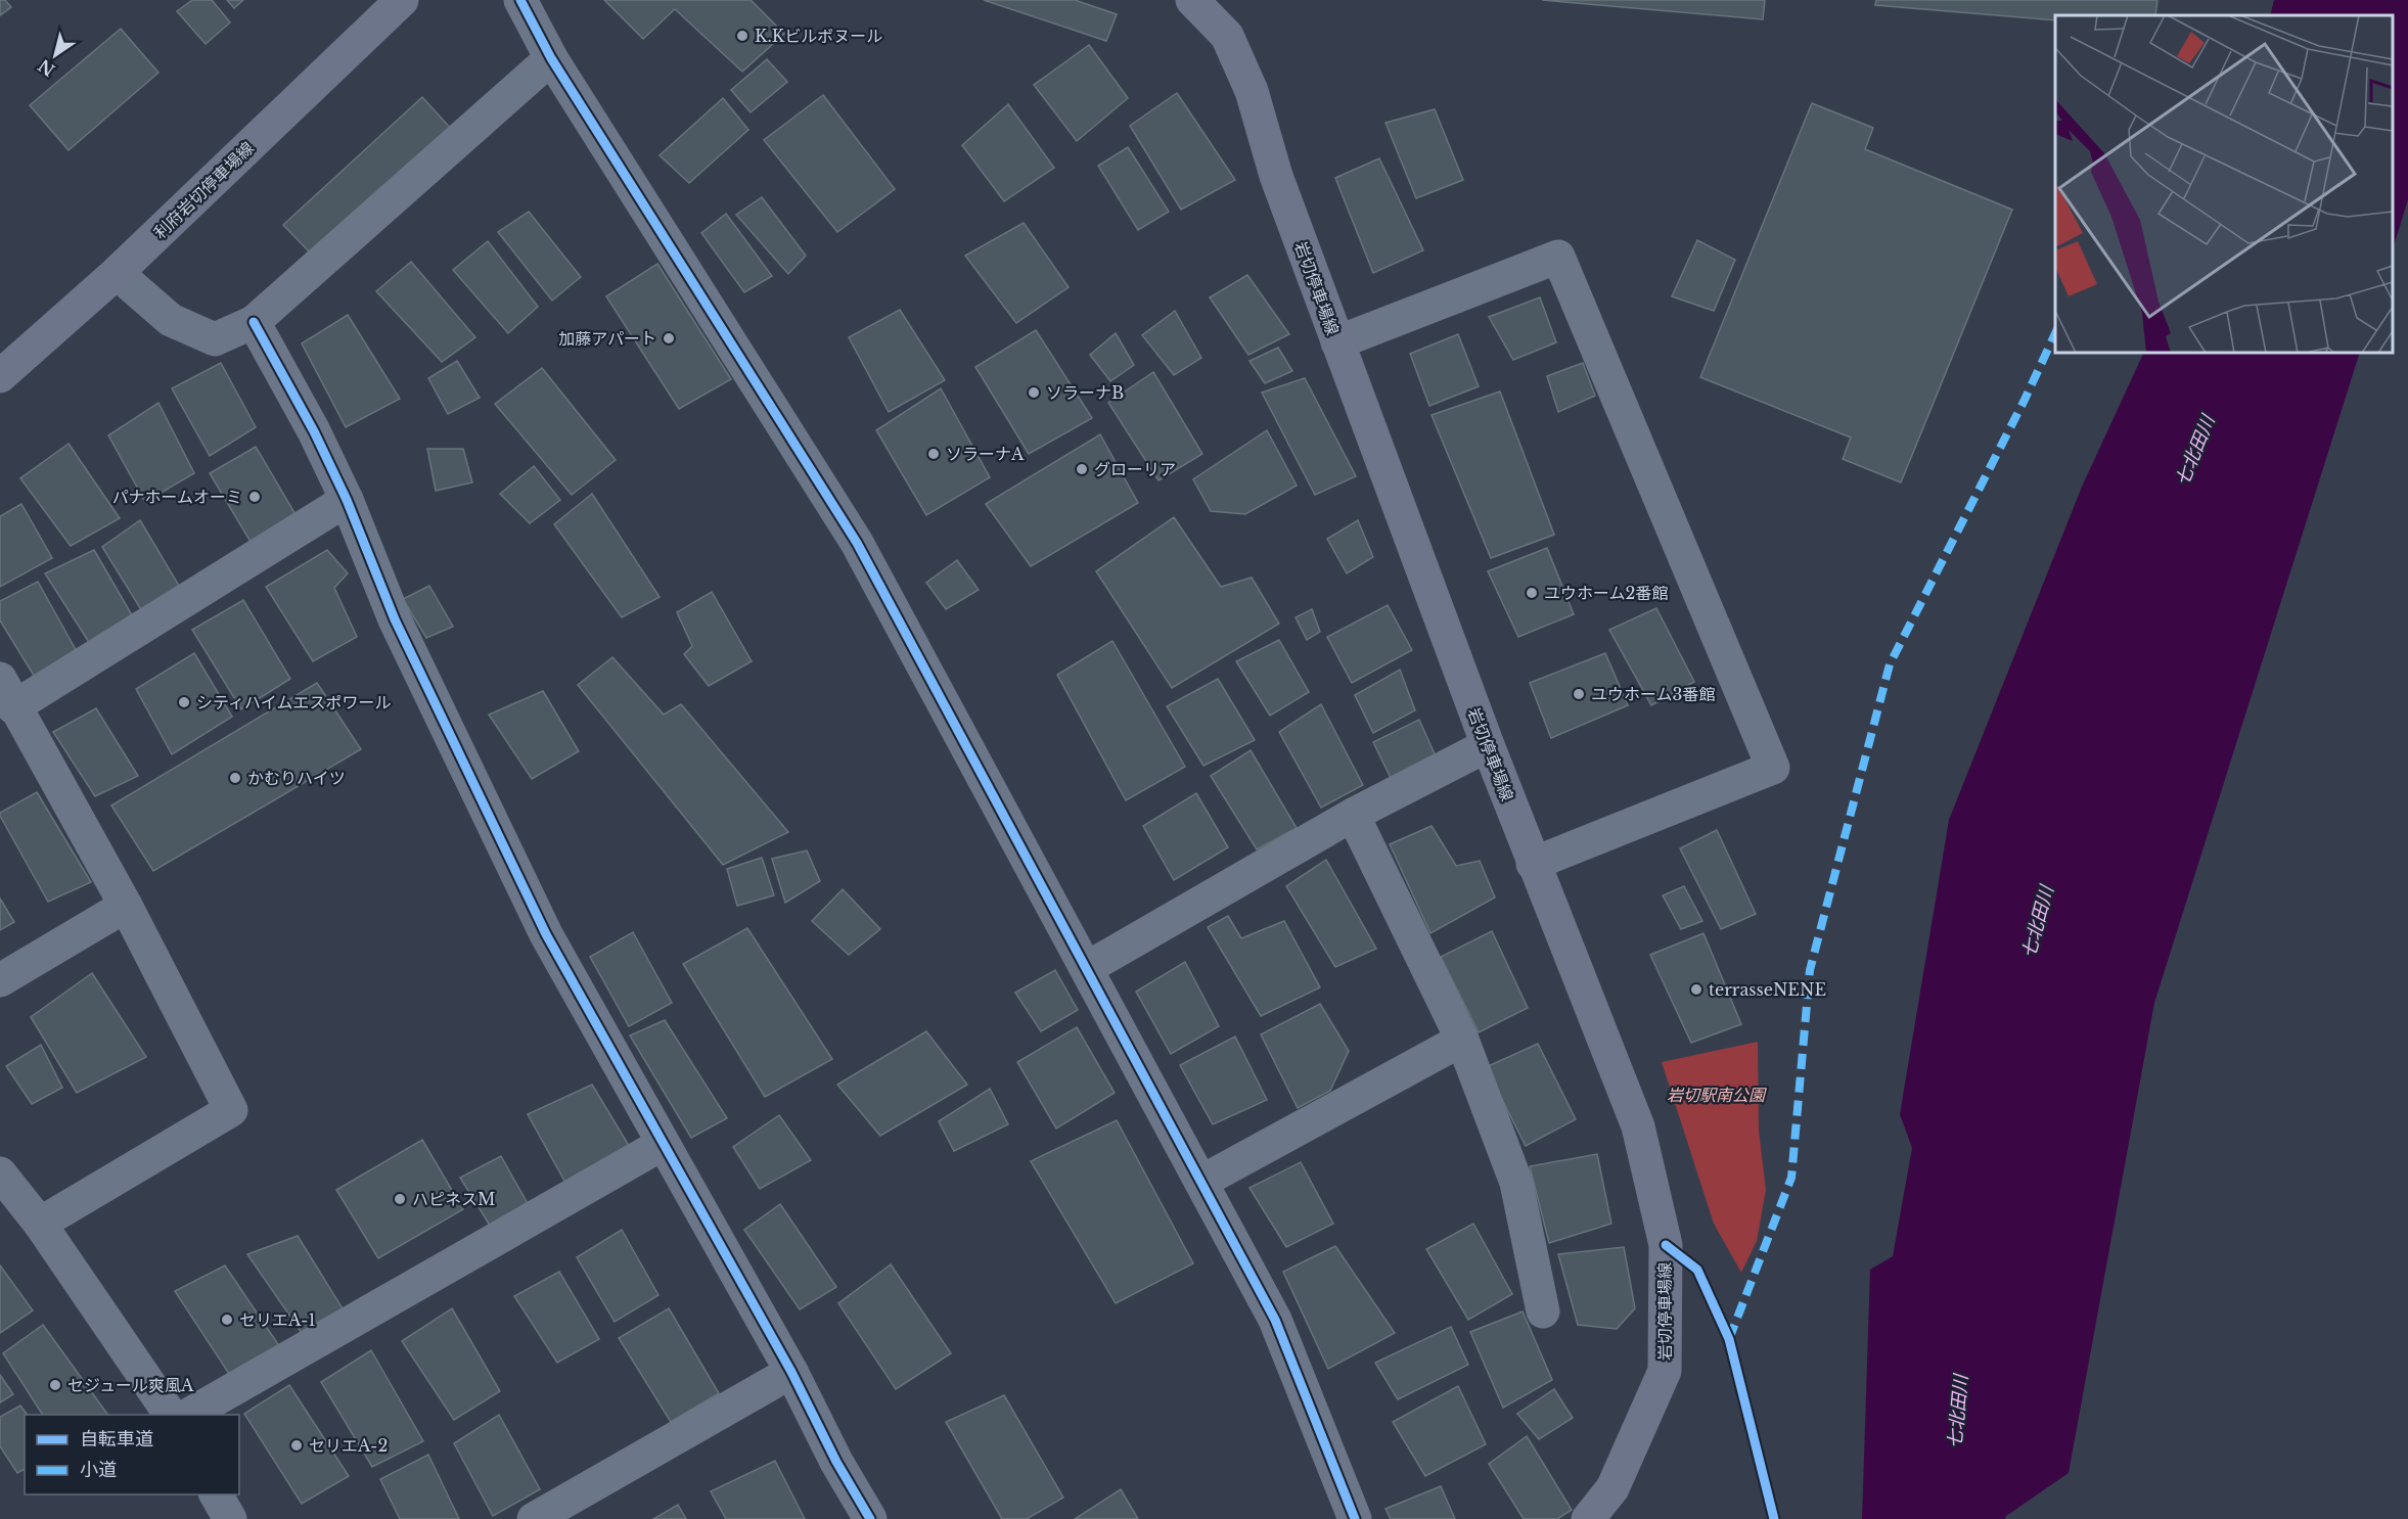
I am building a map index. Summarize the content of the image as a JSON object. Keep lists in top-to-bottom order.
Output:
{
  "streets": {
    "main road": ["利府岩切停車場線", "岩切停車場線"]
  },
  "water": ["七北田川"],
  "parks": ["岩切駅南公園"],
  "places": [
    "K.Kビルボヌール",
    "加藤アパート",
    "ソラーナB",
    "ソラーナA",
    "グローリア",
    "パナホームオーミ",
    "ユウホーム2番館",
    "ユウホーム3番館",
    "シティハイムエスポワール",
    "かむりハイツ",
    "terrasseNENE",
    "ハピネスM",
    "セリエA-1",
    "セジュール爽風A",
    "セリエA-2"
  ],
  "legend": ["自転車道", "小道"],
  "north": "bottom left"
}
